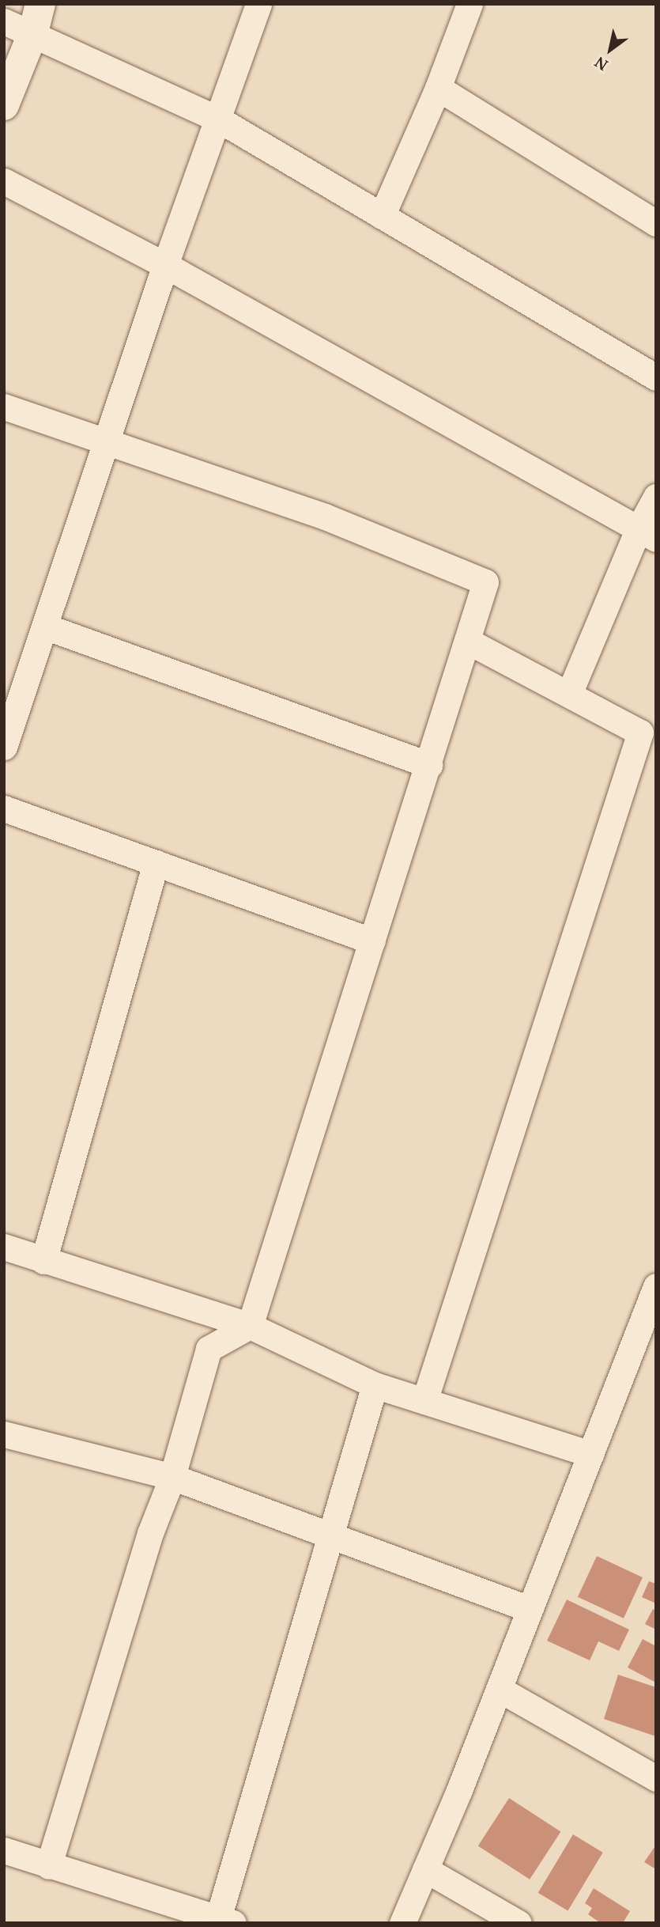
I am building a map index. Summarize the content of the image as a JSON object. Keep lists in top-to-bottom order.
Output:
{
  "north": "bottom left"
}
